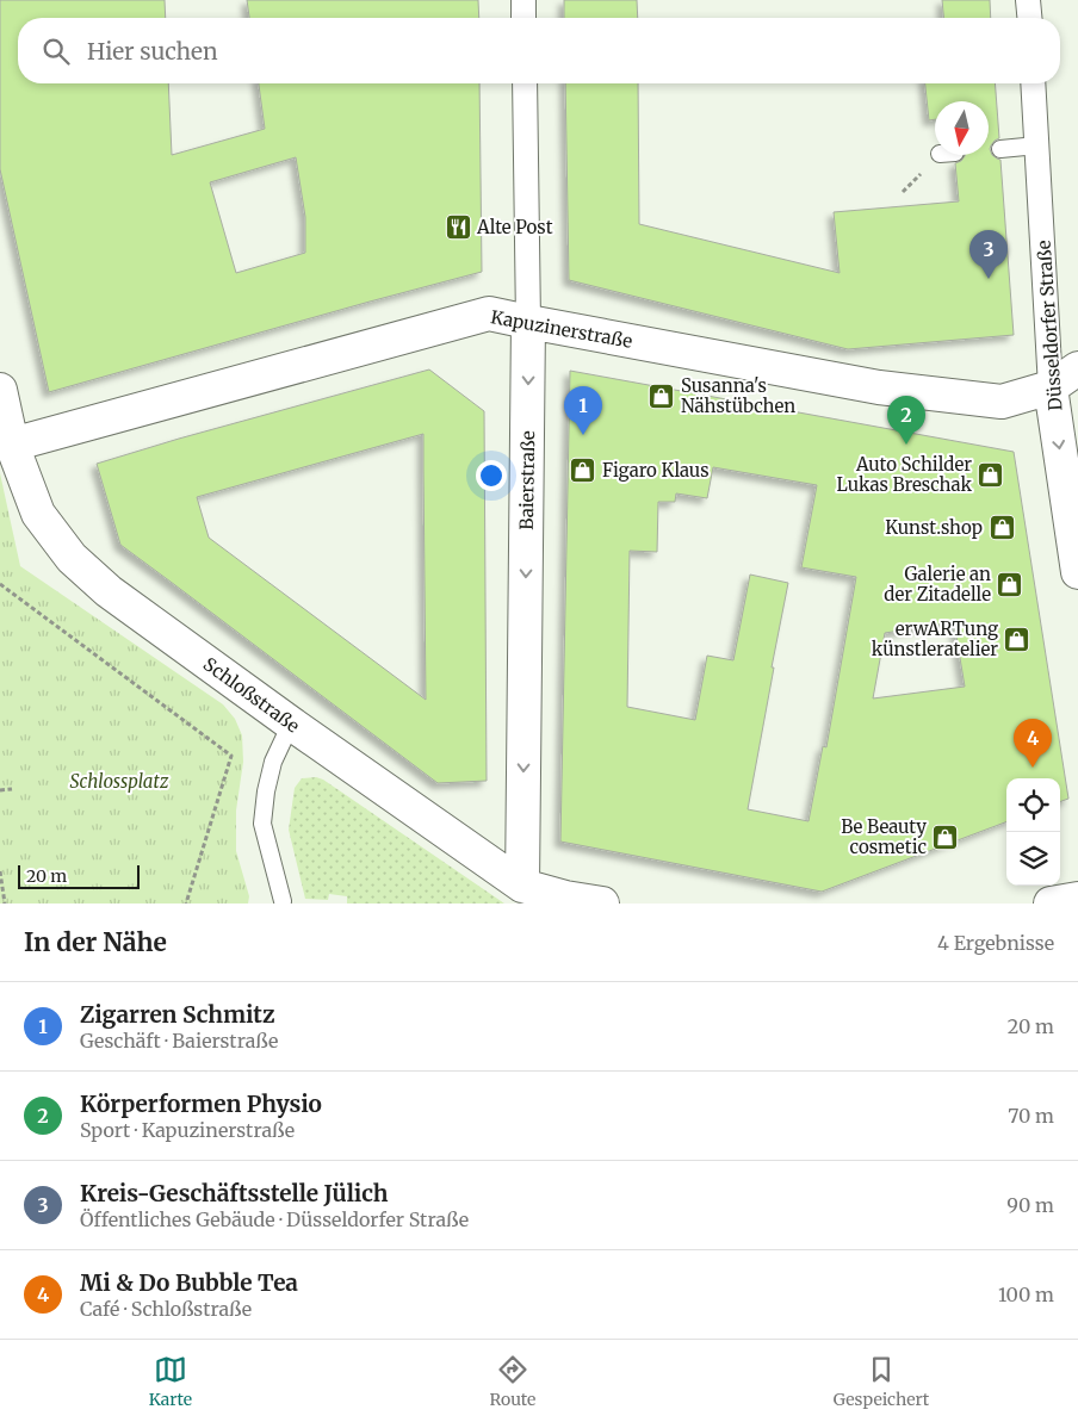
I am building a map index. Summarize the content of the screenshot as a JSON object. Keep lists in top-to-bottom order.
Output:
{
  "streets": {
    "street": [
      "Düsseldorfer Straße",
      "Kapuzinerstraße",
      "Baierstraße",
      "Schloßstraße"
    ]
  },
  "crossings": [
    ["Düsseldorfer Straße", "Kapuzinerstraße"],
    ["Kapuzinerstraße", "Baierstraße"],
    ["Kapuzinerstraße", "Schloßstraße"],
    ["Baierstraße", "Schloßstraße"]
  ],
  "one_way": ["Düsseldorfer Straße", "Baierstraße"],
  "parks": ["Schlossplatz"],
  "places": {
    "restaurant": ["Alte Post"],
    "shop": [
      "Susanna's Nähstübchen",
      "Figaro Klaus",
      "Auto Schilder Lukas Breschak",
      "Kunst.shop",
      "Galerie an der Zitadelle",
      "erwARTung künstleratelier",
      "Be Beauty cosmetic"
    ]
  },
  "scale_bar": "20 m",
  "north": "bottom",
  "page": {
    "search": "Hier suchen",
    "pins": [
      "3",
      "1",
      "2",
      "4"
    ],
    "scale": "20 m",
    "heading": ["In der Nähe", "4 Ergebnisse"],
    "list": [
      {
        "mark": "1",
        "name": "Zigarren Schmitz",
        "note": "Geschäft · Baierstraße",
        "value": "20 m"
      },
      {
        "mark": "2",
        "name": "Körperformen Physio",
        "note": "Sport · Kapuzinerstraße",
        "value": "70 m"
      },
      {
        "mark": "3",
        "name": "Kreis-Geschäftsstelle Jülich",
        "note": "Öffentliches Gebäude · Düsseldorfer Straße",
        "value": "90 m"
      },
      {
        "mark": "4",
        "name": "Mi & Do Bubble Tea",
        "note": "Café · Schloßstraße",
        "value": "100 m"
      }
    ],
    "nav": ["Karte", "Route", "Gespeichert"]
  }
}
